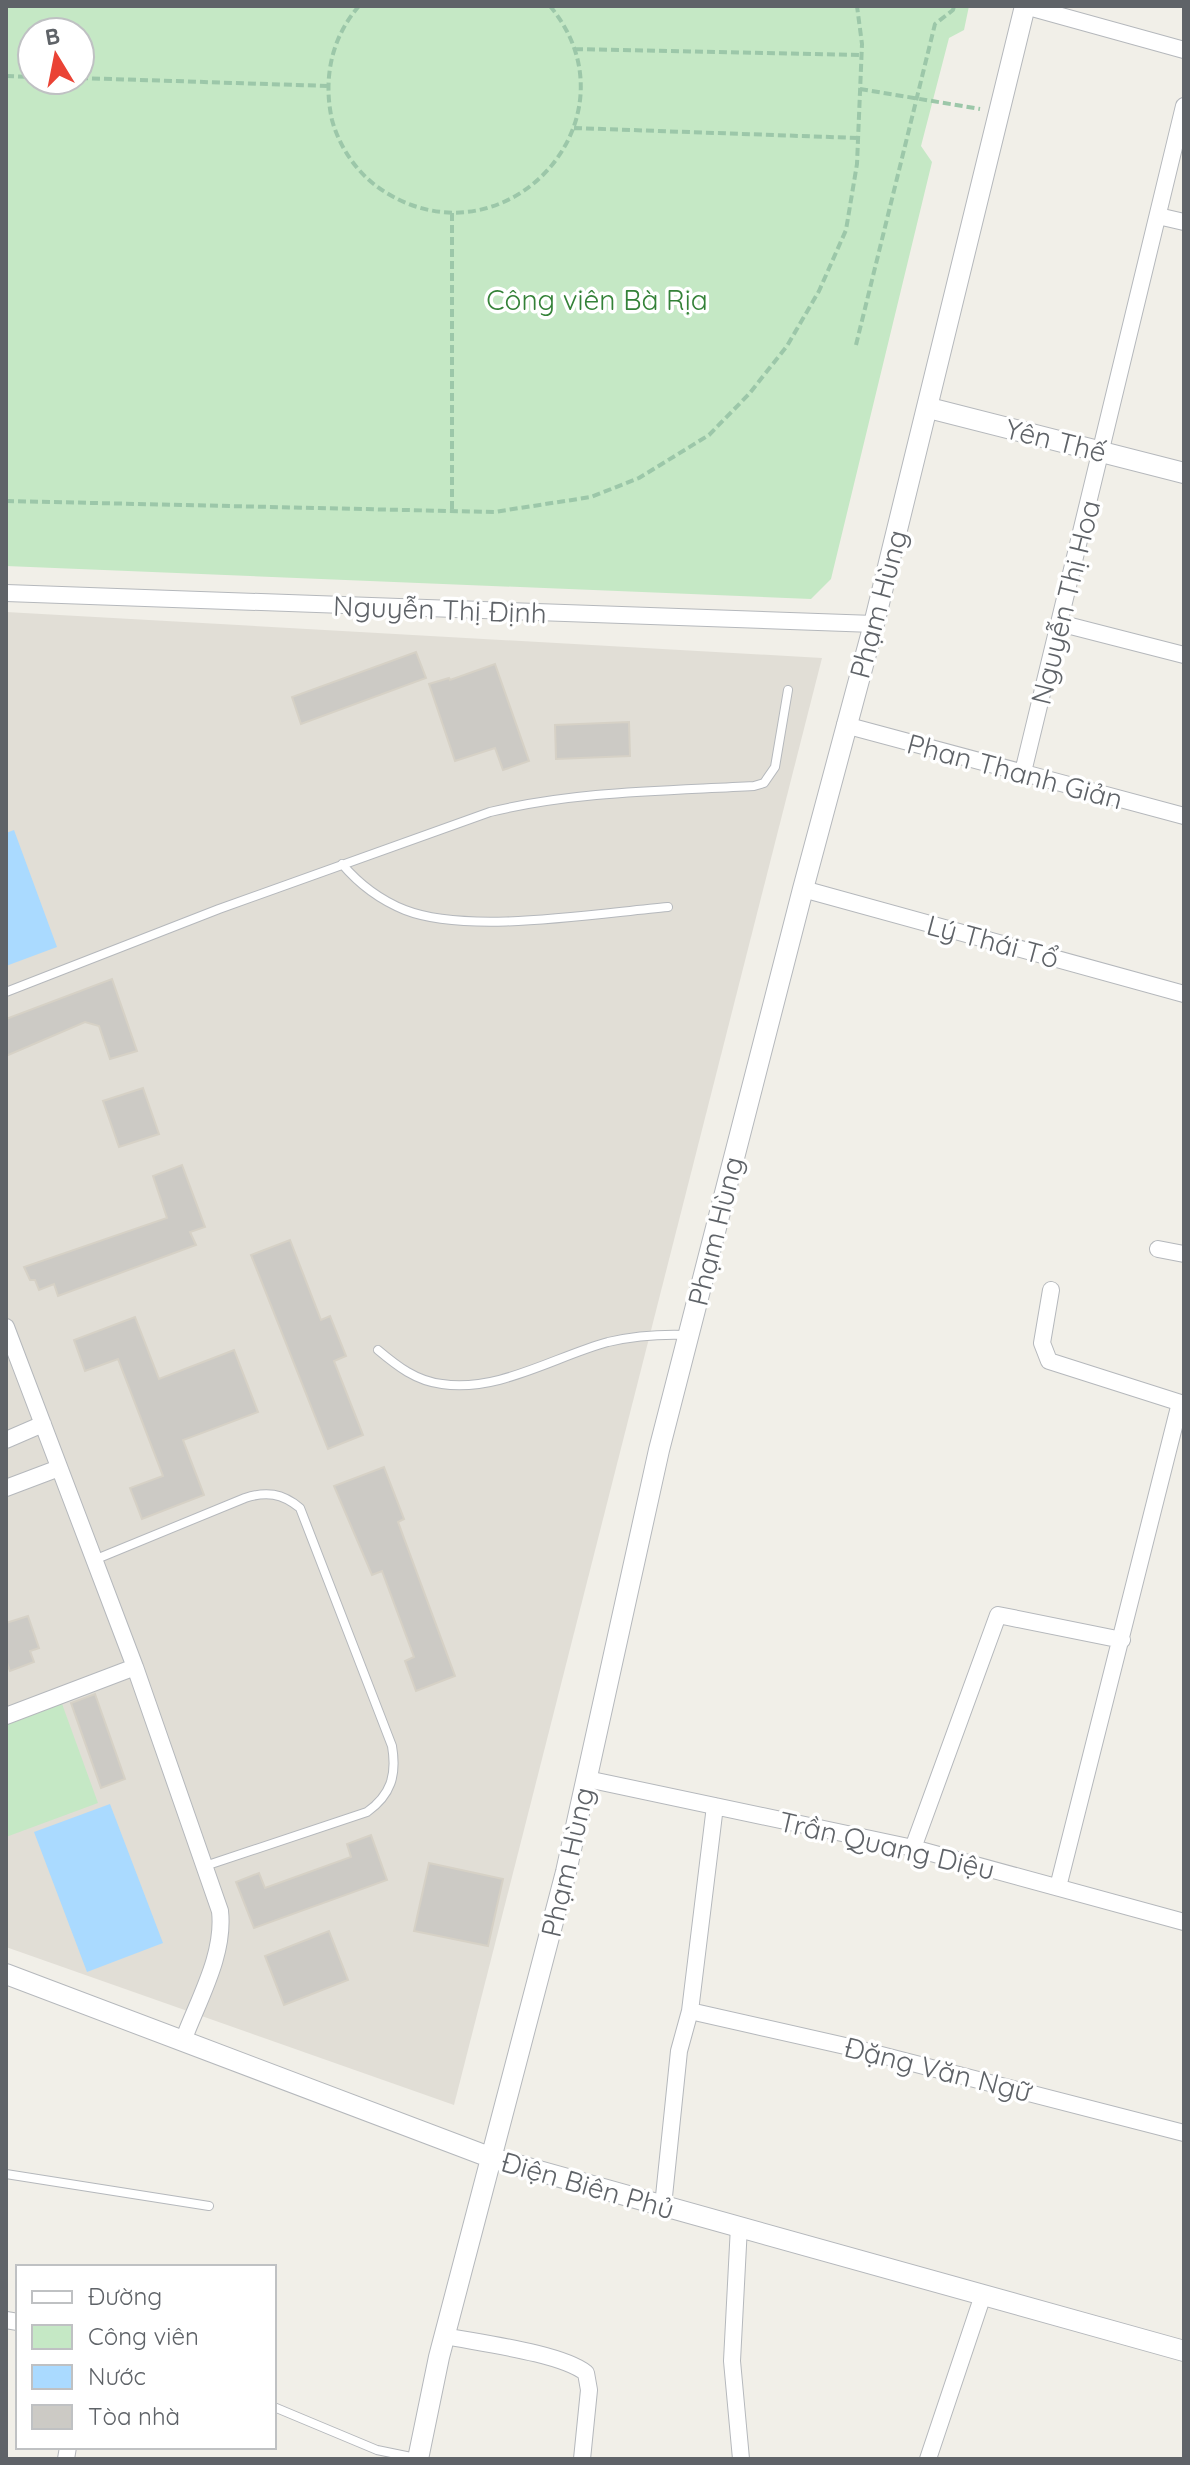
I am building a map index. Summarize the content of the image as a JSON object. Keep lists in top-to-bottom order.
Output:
{
  "streets": {
    "street": [
      "Yên Thế",
      "Nguyễn Thị Hoa",
      "Phạm Hùng",
      "Nguyễn Thị Định",
      "Phan Thanh Giản",
      "Lý Thái Tổ",
      "Trần Quang Diệu",
      "Đặng Văn Ngữ",
      "Điện Biên Phủ"
    ]
  },
  "crossings": [
    ["Yên Thế", "Nguyễn Thị Hoa"],
    ["Yên Thế", "Phạm Hùng"],
    ["Nguyễn Thị Hoa", "Phan Thanh Giản"],
    ["Phạm Hùng", "Nguyễn Thị Định"],
    ["Phạm Hùng", "Phan Thanh Giản"],
    ["Phạm Hùng", "Lý Thái Tổ"],
    ["Phạm Hùng", "Trần Quang Diệu"],
    ["Phạm Hùng", "Điện Biên Phủ"]
  ],
  "parks": ["Công viên Bà Rịa"],
  "legend": [
    "Đường",
    "Công viên",
    "Nước",
    "Tòa nhà"
  ],
  "north": "top"
}
